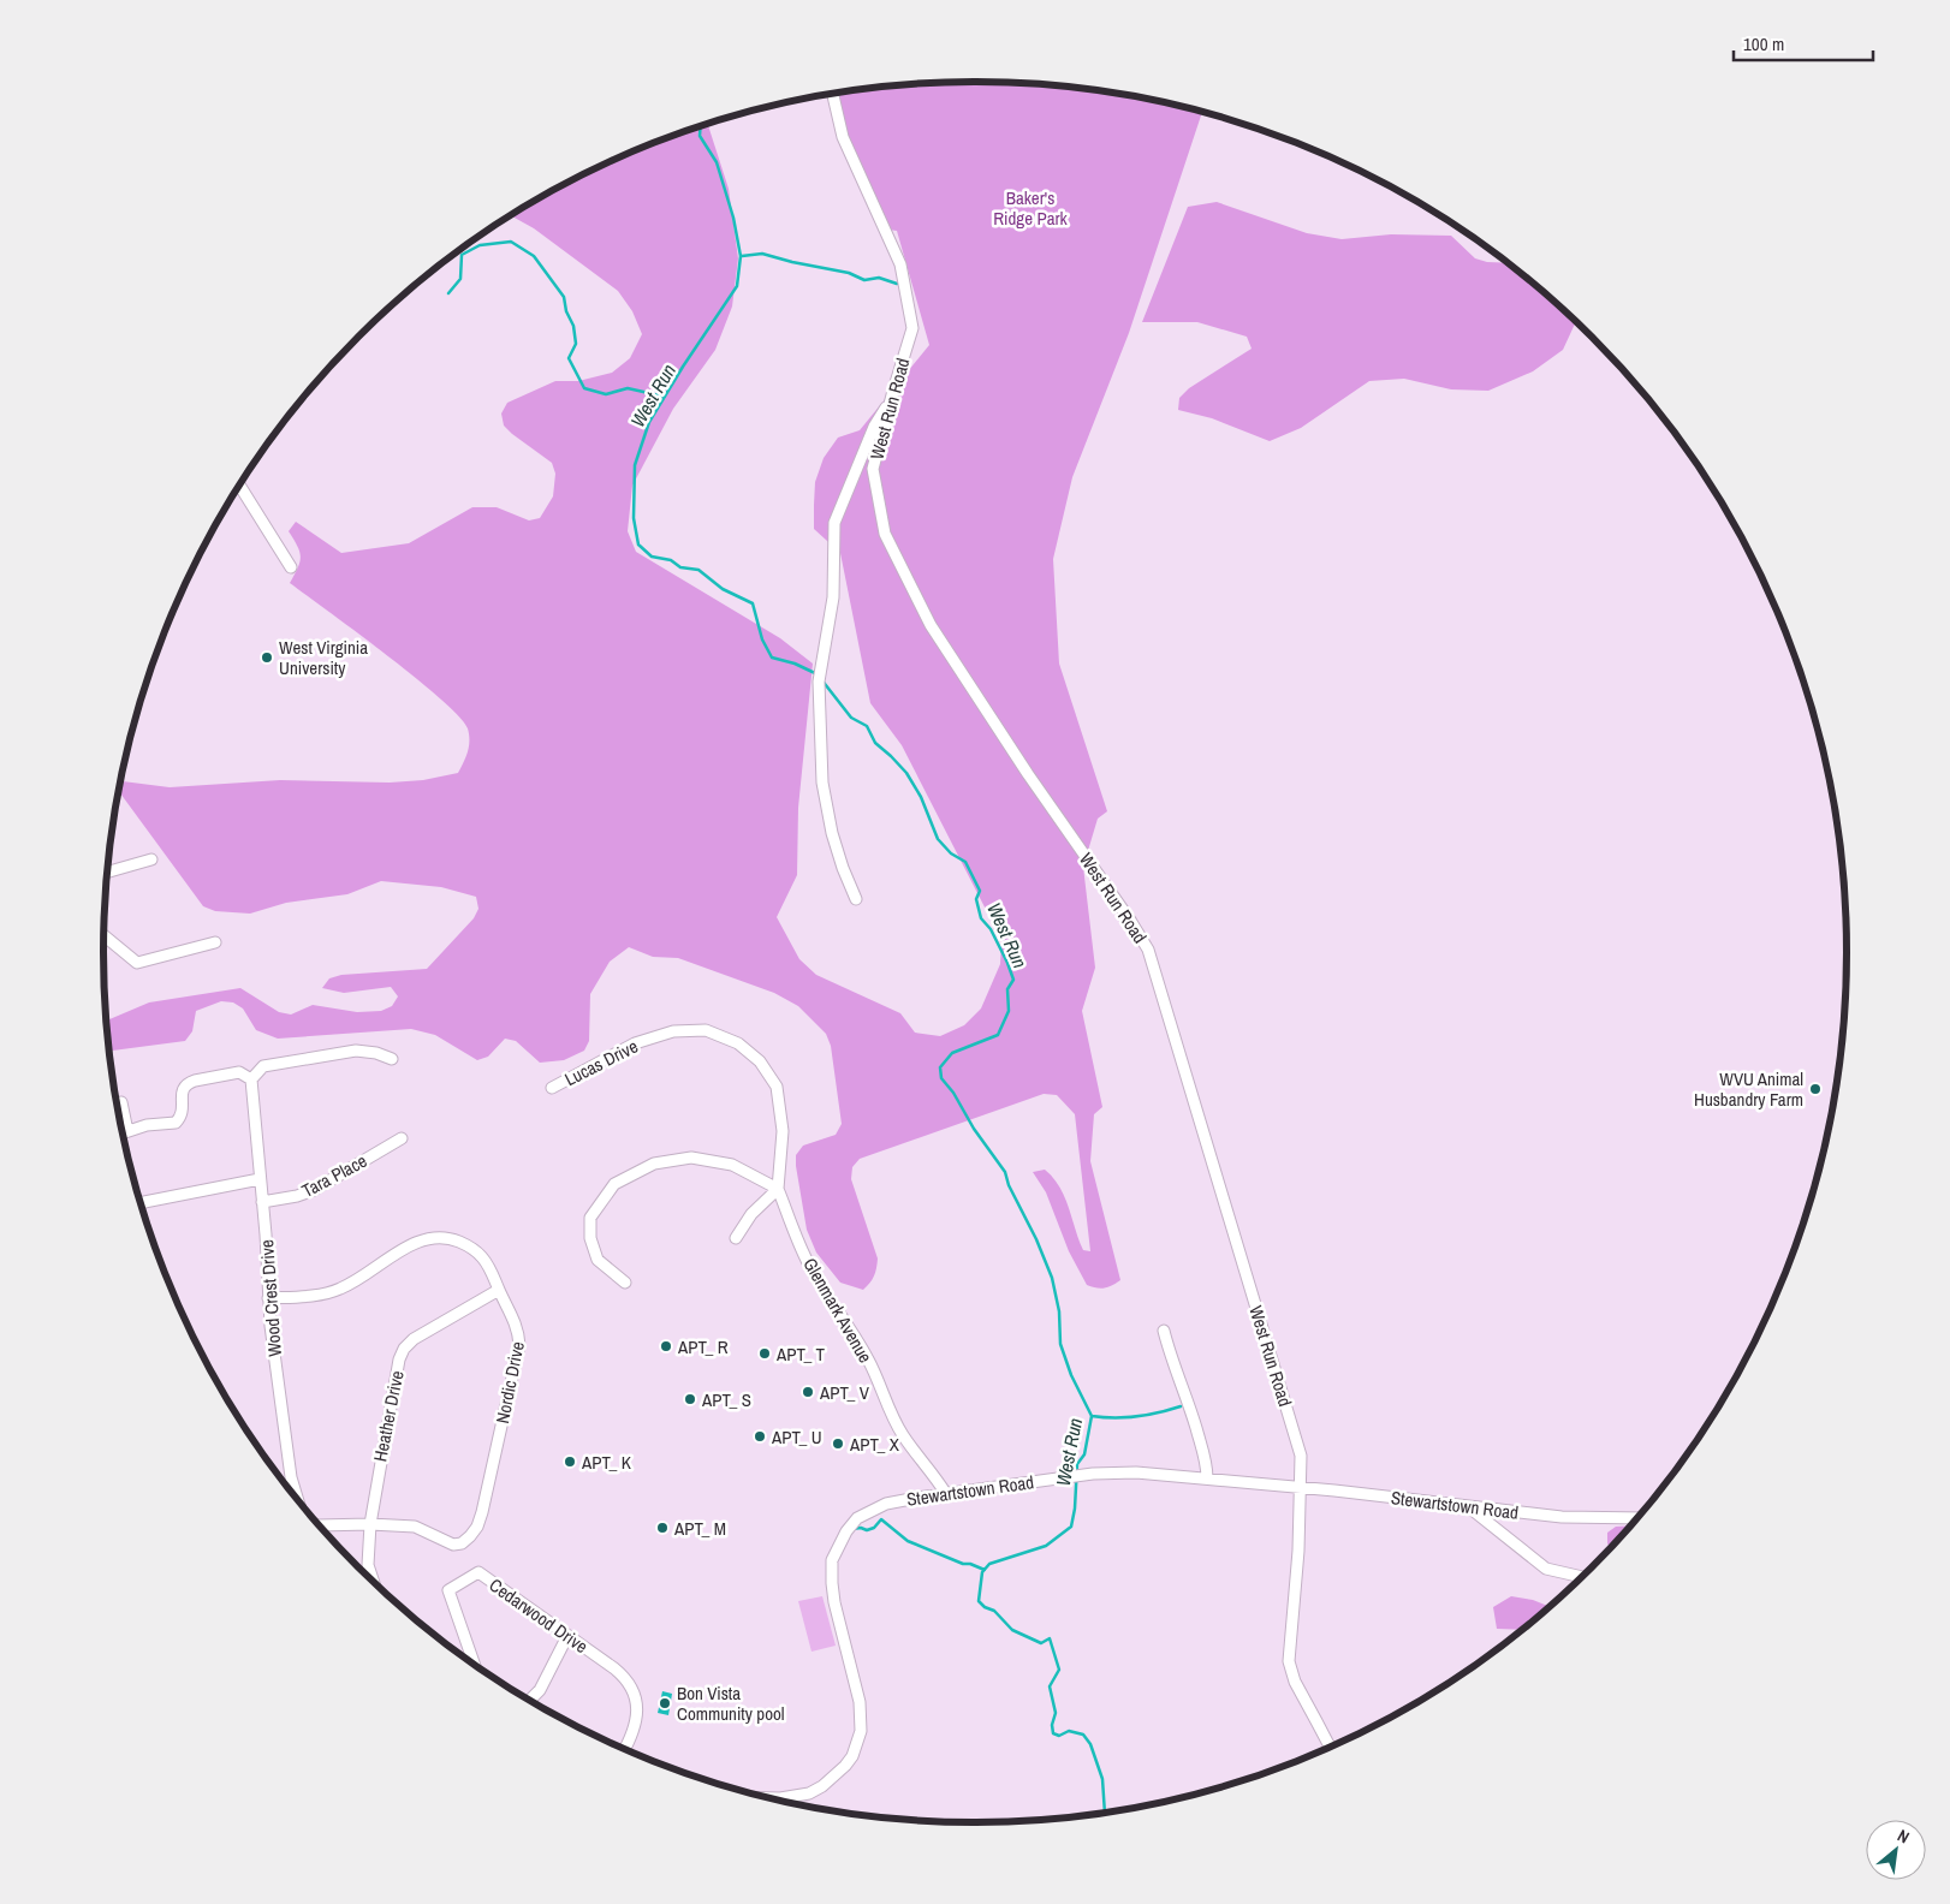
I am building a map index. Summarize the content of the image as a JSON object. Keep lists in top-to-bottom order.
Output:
{
  "streets": {
    "street": [
      "West Run Road",
      "Lucas Drive",
      "Tara Place",
      "Wood Crest Drive",
      "Glenmark Avenue",
      "Nordic Drive",
      "Heather Drive",
      "Stewartstown Road",
      "Cedarwood Drive"
    ]
  },
  "crossings": [
    ["West Run Road", "Stewartstown Road"],
    ["Lucas Drive", "Glenmark Avenue"],
    ["Tara Place", "Wood Crest Drive"],
    ["Wood Crest Drive", "Nordic Drive"],
    ["Glenmark Avenue", "Stewartstown Road"],
    ["Nordic Drive", "Heather Drive"]
  ],
  "water": ["West Run"],
  "parks": ["Baker's Ridge Park"],
  "places": [
    "West Virginia University",
    "WVU Animal Husbandry Farm",
    "APT_ R",
    "APT_ T",
    "APT_ V",
    "APT_ S",
    "APT_ U",
    "APT_ X",
    "APT_ K",
    "APT_ M",
    "Bon Vista Community pool"
  ],
  "scale_bar": "100 m",
  "north": "top right"
}
